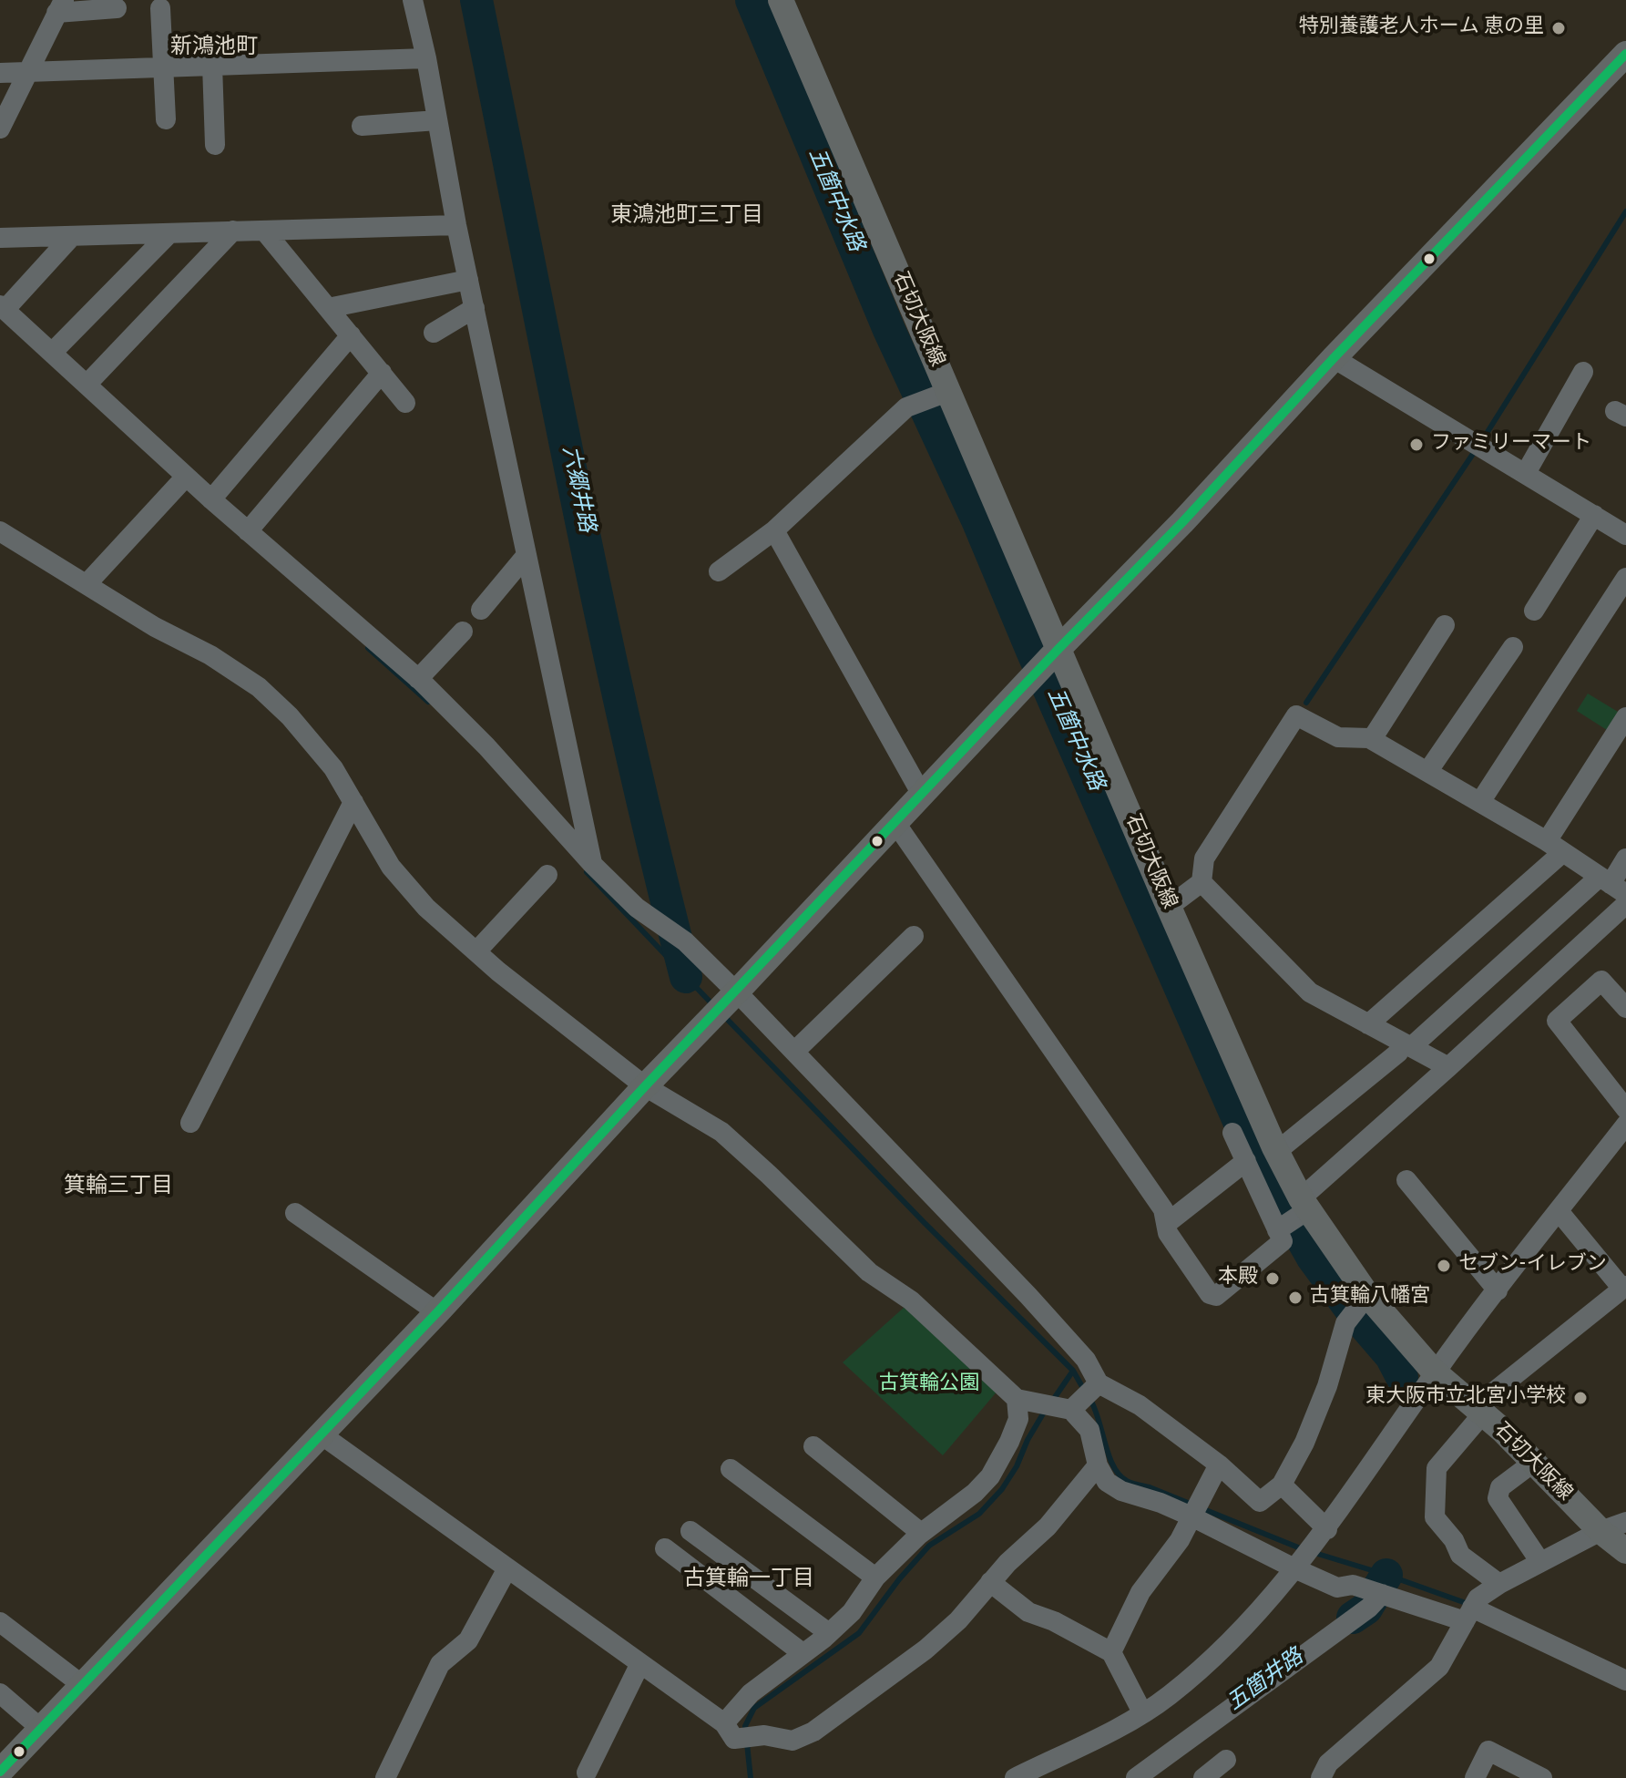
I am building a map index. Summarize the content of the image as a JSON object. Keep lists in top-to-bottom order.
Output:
{
  "streets": {
    "main road": ["石切大阪線"]
  },
  "districts": [
    "新鴻池町",
    "東鴻池町三丁目",
    "箕輪三丁目",
    "古箕輪一丁目"
  ],
  "water": ["五箇中水路", "六郷井路", "五箇井路"],
  "parks": ["古箕輪公園"],
  "places": [
    "特別養護老人ホーム 恵の里",
    "ファミリーマート",
    "セブン-イレブン",
    "本殿",
    "古箕輪八幡宮",
    "東大阪市立北宮小学校"
  ]
}
